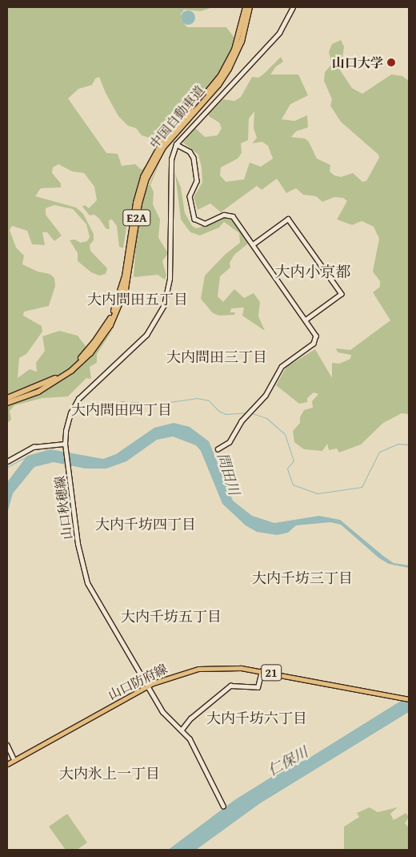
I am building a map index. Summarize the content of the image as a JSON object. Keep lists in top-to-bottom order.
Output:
{
  "streets": {
    "highway": ["中国自動車道", "E2A"],
    "main road": ["21", "山口防府線"],
    "street": ["山口秋穂線"]
  },
  "crossings": [
    ["山口秋穂線", "山口防府線"]
  ],
  "districts": [
    "大内小京都",
    "大内問田五丁目",
    "大内問田三丁目",
    "大内問田四丁目",
    "大内千坊四丁目",
    "大内千坊三丁目",
    "大内千坊五丁目",
    "大内千坊六丁目",
    "大内氷上一丁目"
  ],
  "water": ["問田川", "仁保川"],
  "places": ["山口大学"]
}
